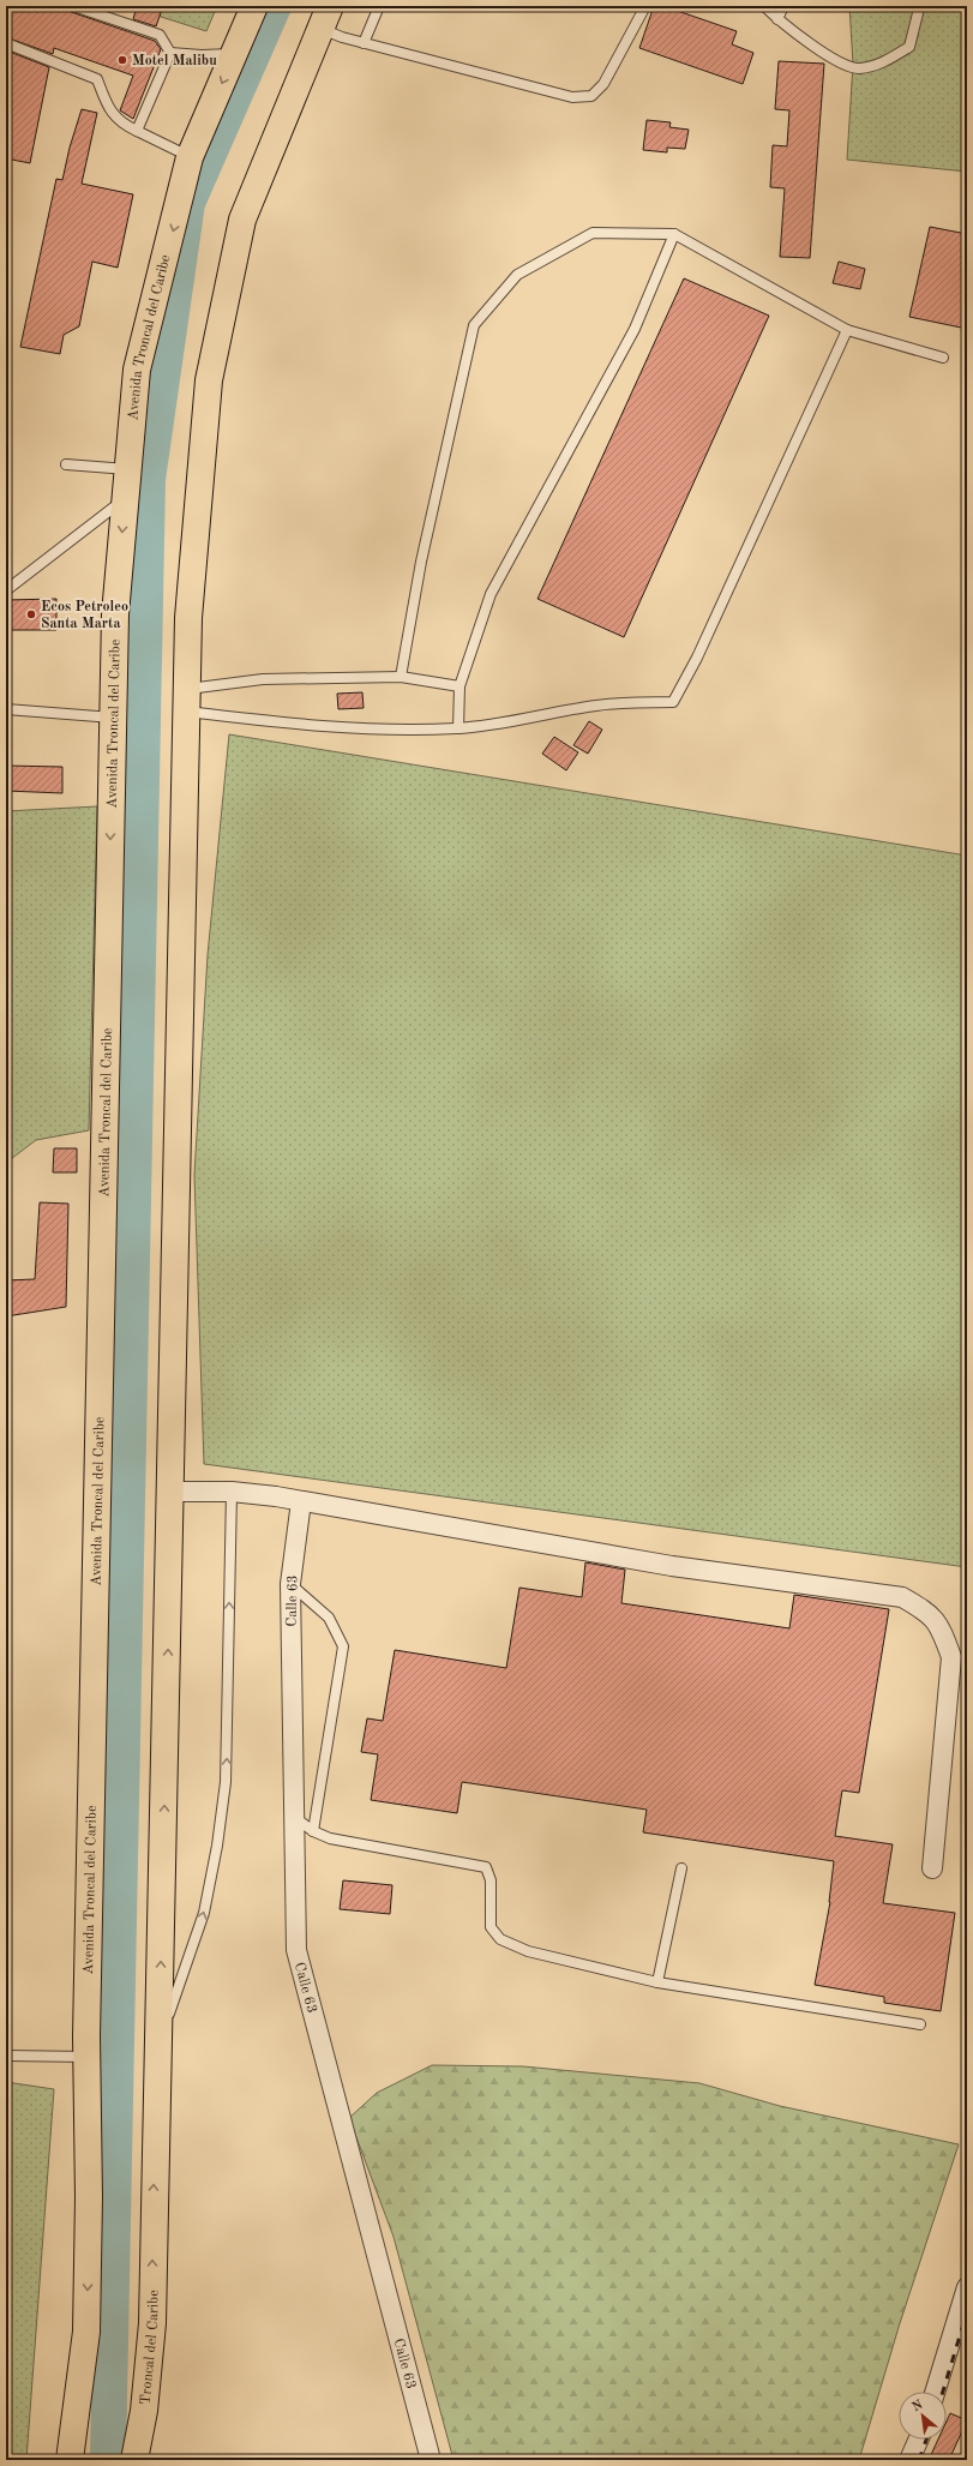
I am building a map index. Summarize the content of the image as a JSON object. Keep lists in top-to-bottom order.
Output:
{
  "streets": {
    "highway": ["Avenida Troncal del Caribe", "Troncal del Caribe"],
    "street": ["Calle 63"]
  },
  "one_way": ["Troncal del Caribe"],
  "places": ["Motel Malibu", "Ecos Petroleo Santa Marta"],
  "north": "top left"
}
